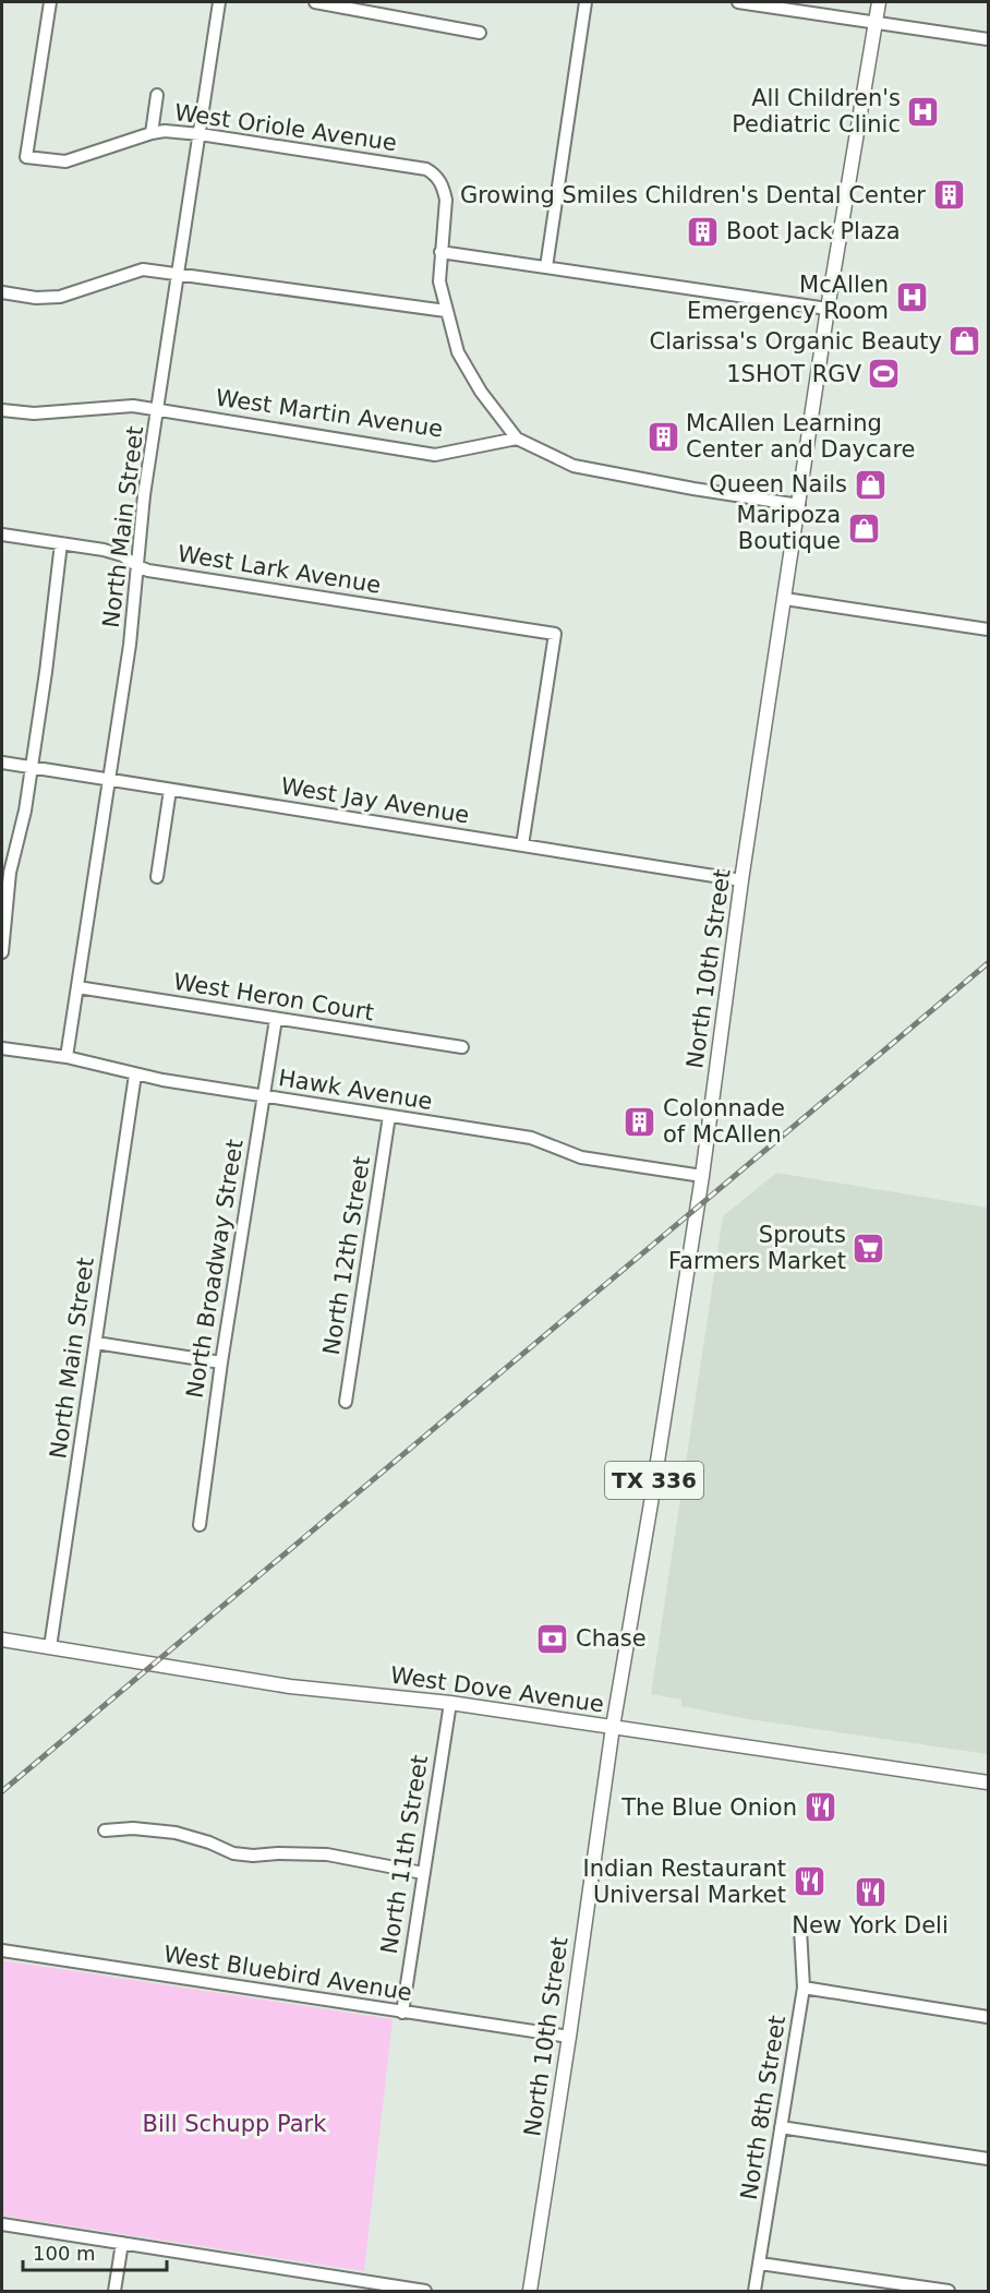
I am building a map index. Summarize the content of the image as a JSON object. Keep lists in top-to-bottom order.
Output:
{
  "streets": {
    "main road": ["North 10th Street", "TX 336", "West Dove Avenue"],
    "street": [
      "West Oriole Avenue",
      "West Martin Avenue",
      "North Main Street",
      "West Lark Avenue",
      "West Jay Avenue",
      "West Heron Court",
      "Hawk Avenue",
      "North 12th Street",
      "North Broadway Street",
      "North 11th Street",
      "West Bluebird Avenue",
      "North 8th Street"
    ]
  },
  "crossings": [
    ["West Oriole Avenue", "North Main Street"],
    ["West Martin Avenue", "North Main Street"],
    ["North Main Street", "West Lark Avenue"],
    ["North Main Street", "West Jay Avenue"],
    ["North Main Street", "West Heron Court"],
    ["North Main Street", "Hawk Avenue"],
    ["North Main Street", "West Dove Avenue"],
    ["West Lark Avenue", "West Jay Avenue"],
    ["West Jay Avenue", "North 10th Street"],
    ["North 10th Street", "Hawk Avenue"],
    ["North 10th Street", "West Dove Avenue"],
    ["North 10th Street", "West Bluebird Avenue"],
    ["West Heron Court", "North Broadway Street"],
    ["Hawk Avenue", "North 12th Street"],
    ["Hawk Avenue", "North Broadway Street"],
    ["West Dove Avenue", "North 11th Street"],
    ["North 11th Street", "West Bluebird Avenue"]
  ],
  "parks": ["Bill Schupp Park"],
  "places": {
    "hospital": ["All Children's Pediatric Clinic", "McAllen Emergency Room"],
    "building": [
      "Growing Smiles Children's Dental Center",
      "Boot Jack Plaza",
      "McAllen Learning Center and Daycare",
      "Colonnade of McAllen"
    ],
    "shop": ["Clarissa's Organic Beauty", "Queen Nails", "Maripoza Boutique"],
    "sports": ["1SHOT RGV"],
    "supermarket": ["Sprouts Farmers Market"],
    "bank": ["Chase"],
    "restaurant": ["The Blue Onion", "Indian Restaurant Universal Market", "New York Deli"]
  },
  "scale_bar": "100 m"
}
